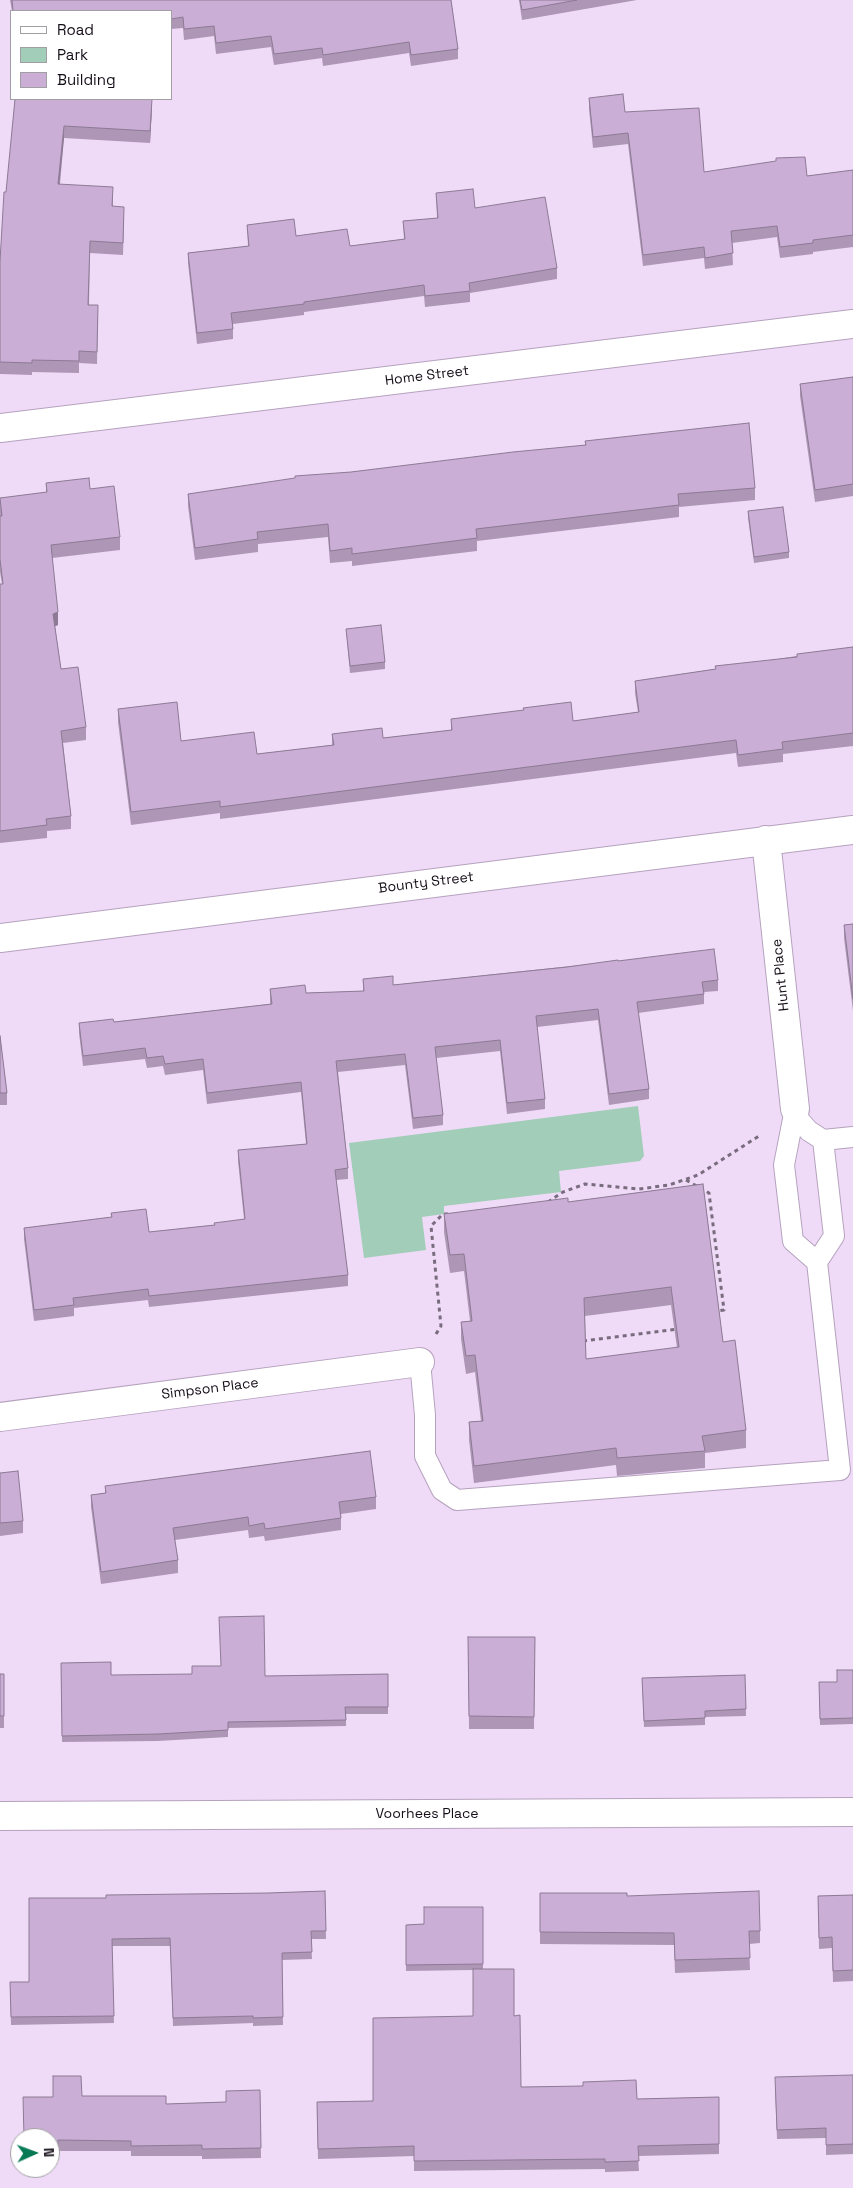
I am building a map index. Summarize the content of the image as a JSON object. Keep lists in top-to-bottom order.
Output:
{
  "streets": {
    "street": [
      "Home Street",
      "Bounty Street",
      "Hunt Place",
      "Simpson Place",
      "Voorhees Place"
    ]
  },
  "crossings": [
    ["Bounty Street", "Hunt Place"]
  ],
  "legend": ["Road", "Park", "Building"],
  "north": "right"
}
